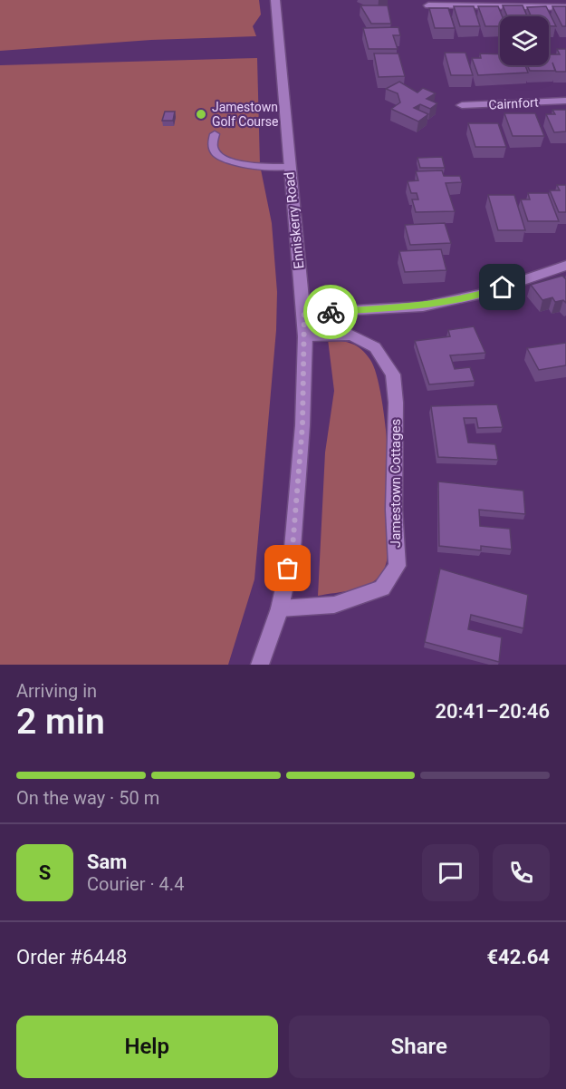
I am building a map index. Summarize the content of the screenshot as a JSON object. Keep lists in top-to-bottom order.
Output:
{
  "streets": {
    "main road": ["Cairnfort", "Enniskerry Road", "Jamestown Cottages"]
  },
  "crossings": [
    ["Enniskerry Road", "Jamestown Cottages"]
  ],
  "places": ["Jamestown Golf Course"],
  "page": {
    "heading": ["2 min", "Arriving in", "20:41–20:46"],
    "panel": [
      "Sam",
      "Courier · 4.4",
      "Order #6448",
      "€42.64"
    ],
    "bar": "On the way · 50 m",
    "round": "S",
    "buttons": ["Help", "Share"]
  }
}
